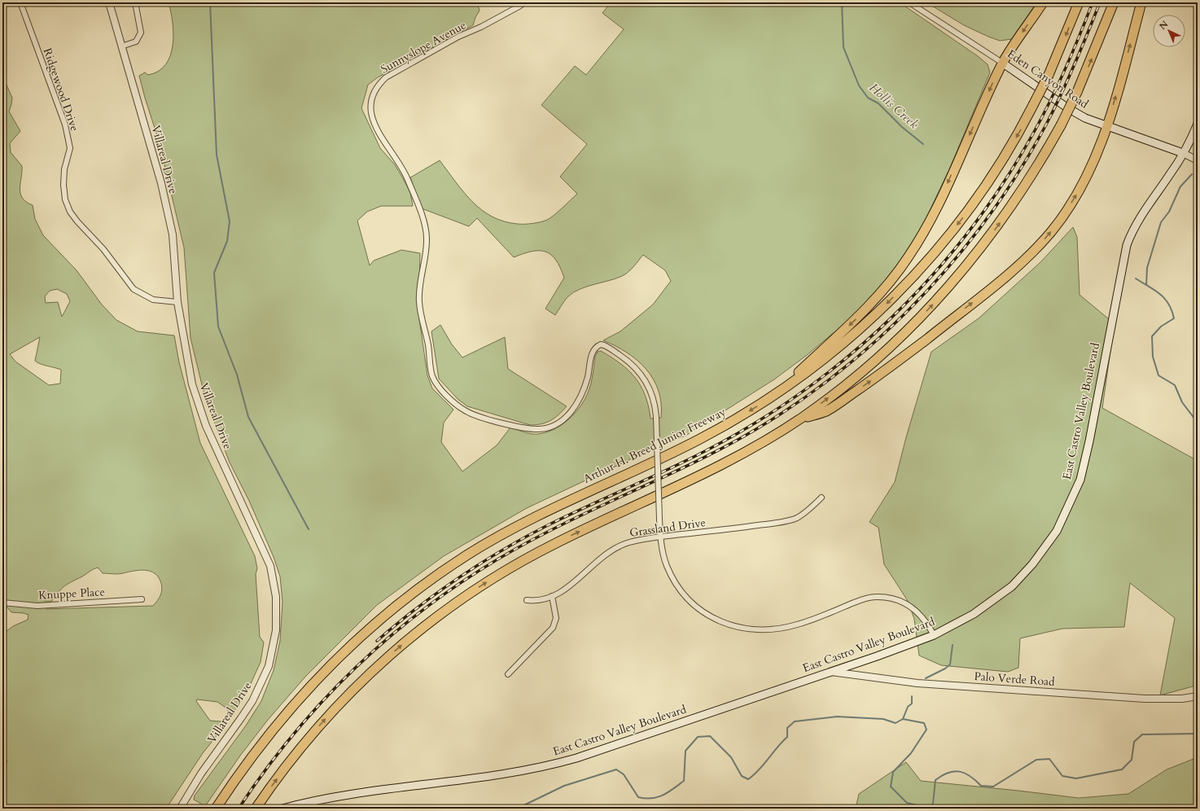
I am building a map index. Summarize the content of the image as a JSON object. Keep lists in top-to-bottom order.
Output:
{
  "streets": {
    "highway": ["Arthur H. Breed Junior Freeway"],
    "main road": ["Eden Canyon Road", "East Castro Valley Boulevard"],
    "street": [
      "Sunnyslope Avenue",
      "Ridgewood Drive",
      "Villareal Drive",
      "Grassland Drive",
      "Knuppe Place",
      "Palo Verde Road"
    ]
  },
  "crossings": [
    ["Sunnyslope Avenue", "East Castro Valley Boulevard"],
    ["Sunnyslope Avenue", "Grassland Drive"],
    ["Eden Canyon Road", "East Castro Valley Boulevard"],
    ["Ridgewood Drive", "Villareal Drive"],
    ["East Castro Valley Boulevard", "Palo Verde Road"]
  ],
  "water": ["Hollis Creek"],
  "north": "top left"
}
